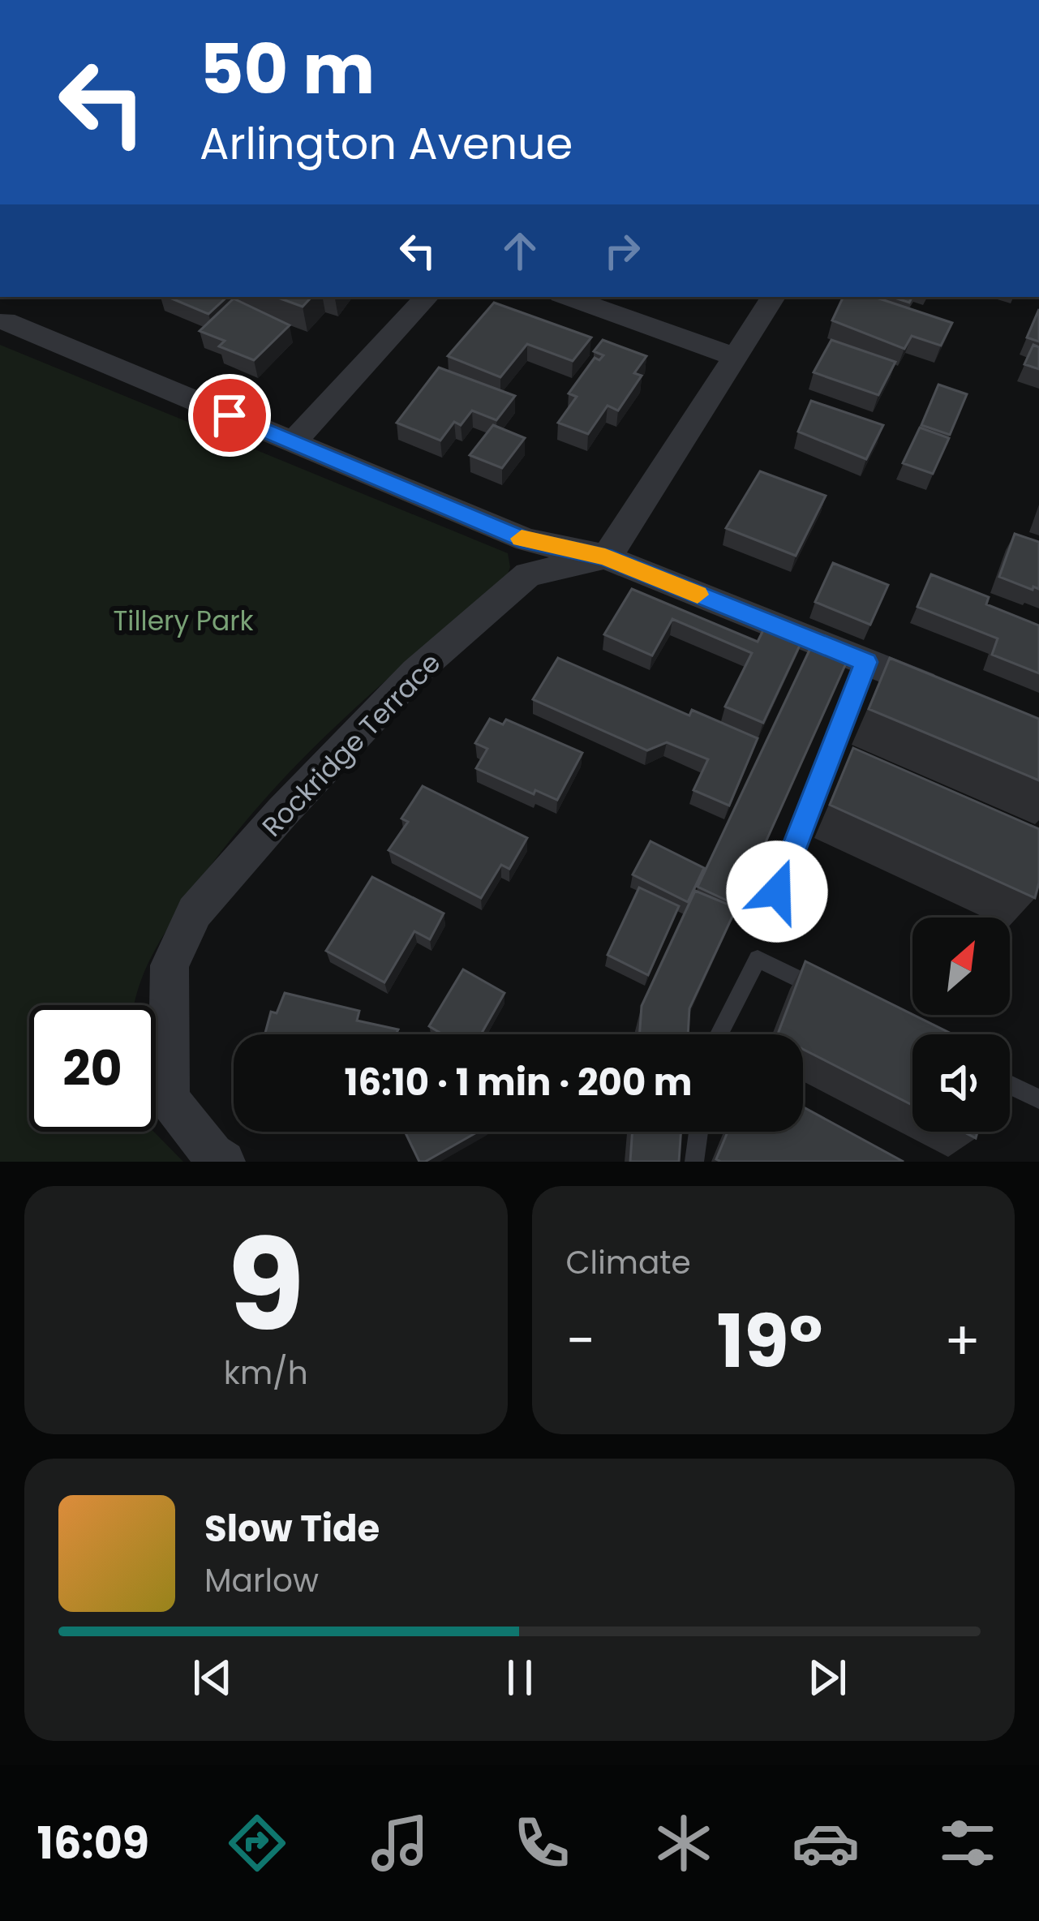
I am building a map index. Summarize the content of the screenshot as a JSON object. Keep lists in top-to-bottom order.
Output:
{
  "streets": {
    "street": ["Rockridge Terrace"]
  },
  "parks": ["Tillery Park"],
  "north": "top right",
  "page": {
    "turn": ["50 m", "Arlington Avenue"],
    "limit": "20",
    "trip": "16:10 · 1 min · 200 m",
    "tile": [
      ["9", "km/h"],
      "Climate"
    ],
    "heat": ["−", "19°", "+"],
    "song": ["Slow Tide", "Marlow"],
    "tabs": "16:09"
  }
}
